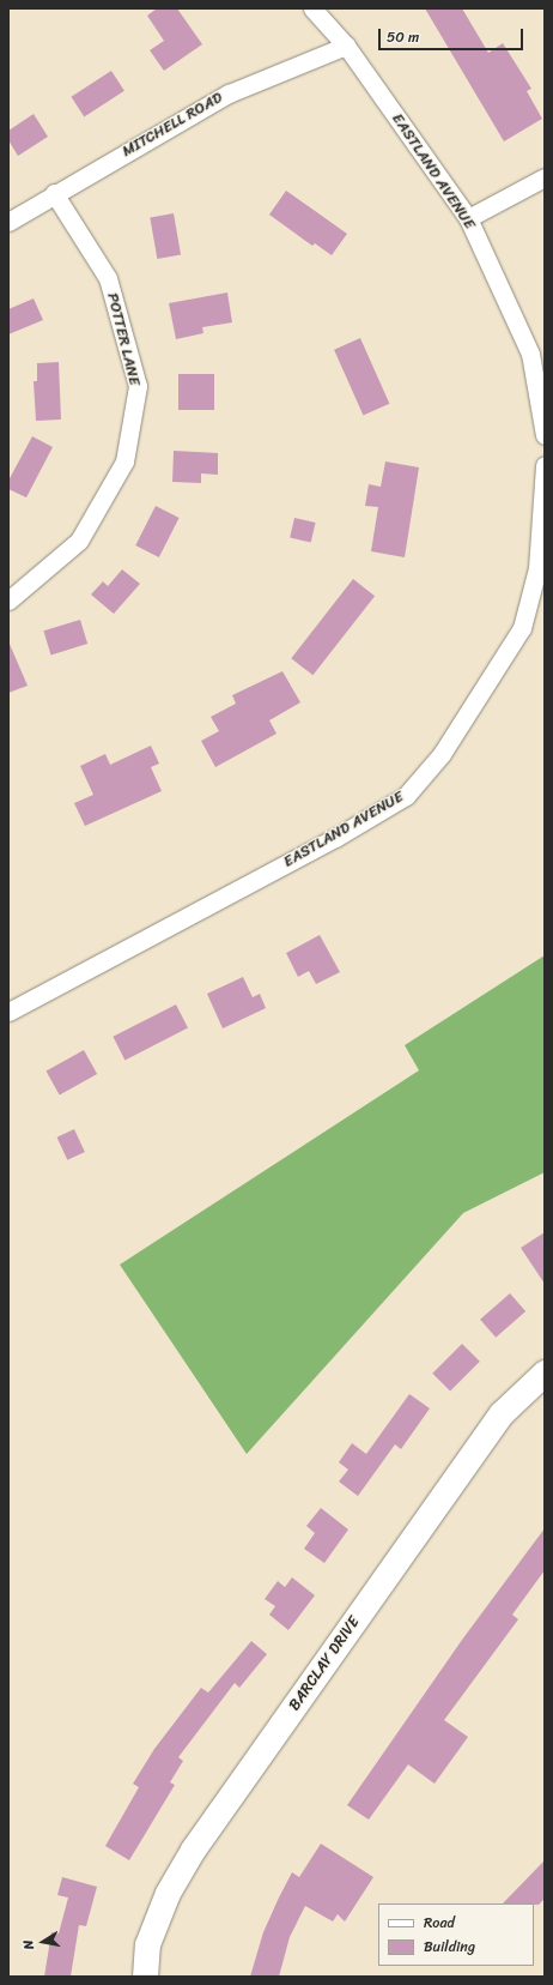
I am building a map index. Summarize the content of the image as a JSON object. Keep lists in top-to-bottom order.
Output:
{
  "streets": {
    "street": [
      "MITCHELL ROAD",
      "EASTLAND AVENUE",
      "POTTER LANE",
      "BARCLAY DRIVE"
    ]
  },
  "crossings": [
    ["MITCHELL ROAD", "EASTLAND AVENUE"],
    ["MITCHELL ROAD", "POTTER LANE"]
  ],
  "legend": ["Road", "Building"],
  "scale_bar": "50 m",
  "north": "left"
}
